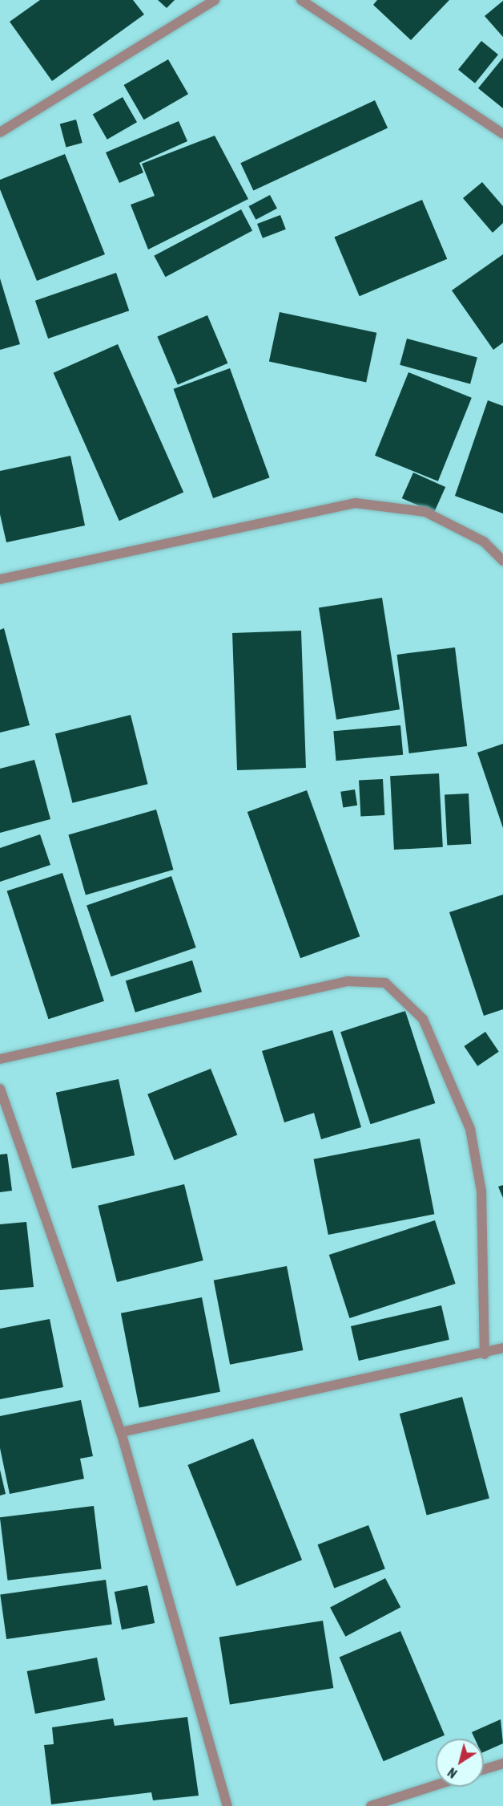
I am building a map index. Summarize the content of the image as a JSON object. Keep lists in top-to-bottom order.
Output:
{
  "north": "bottom left"
}
